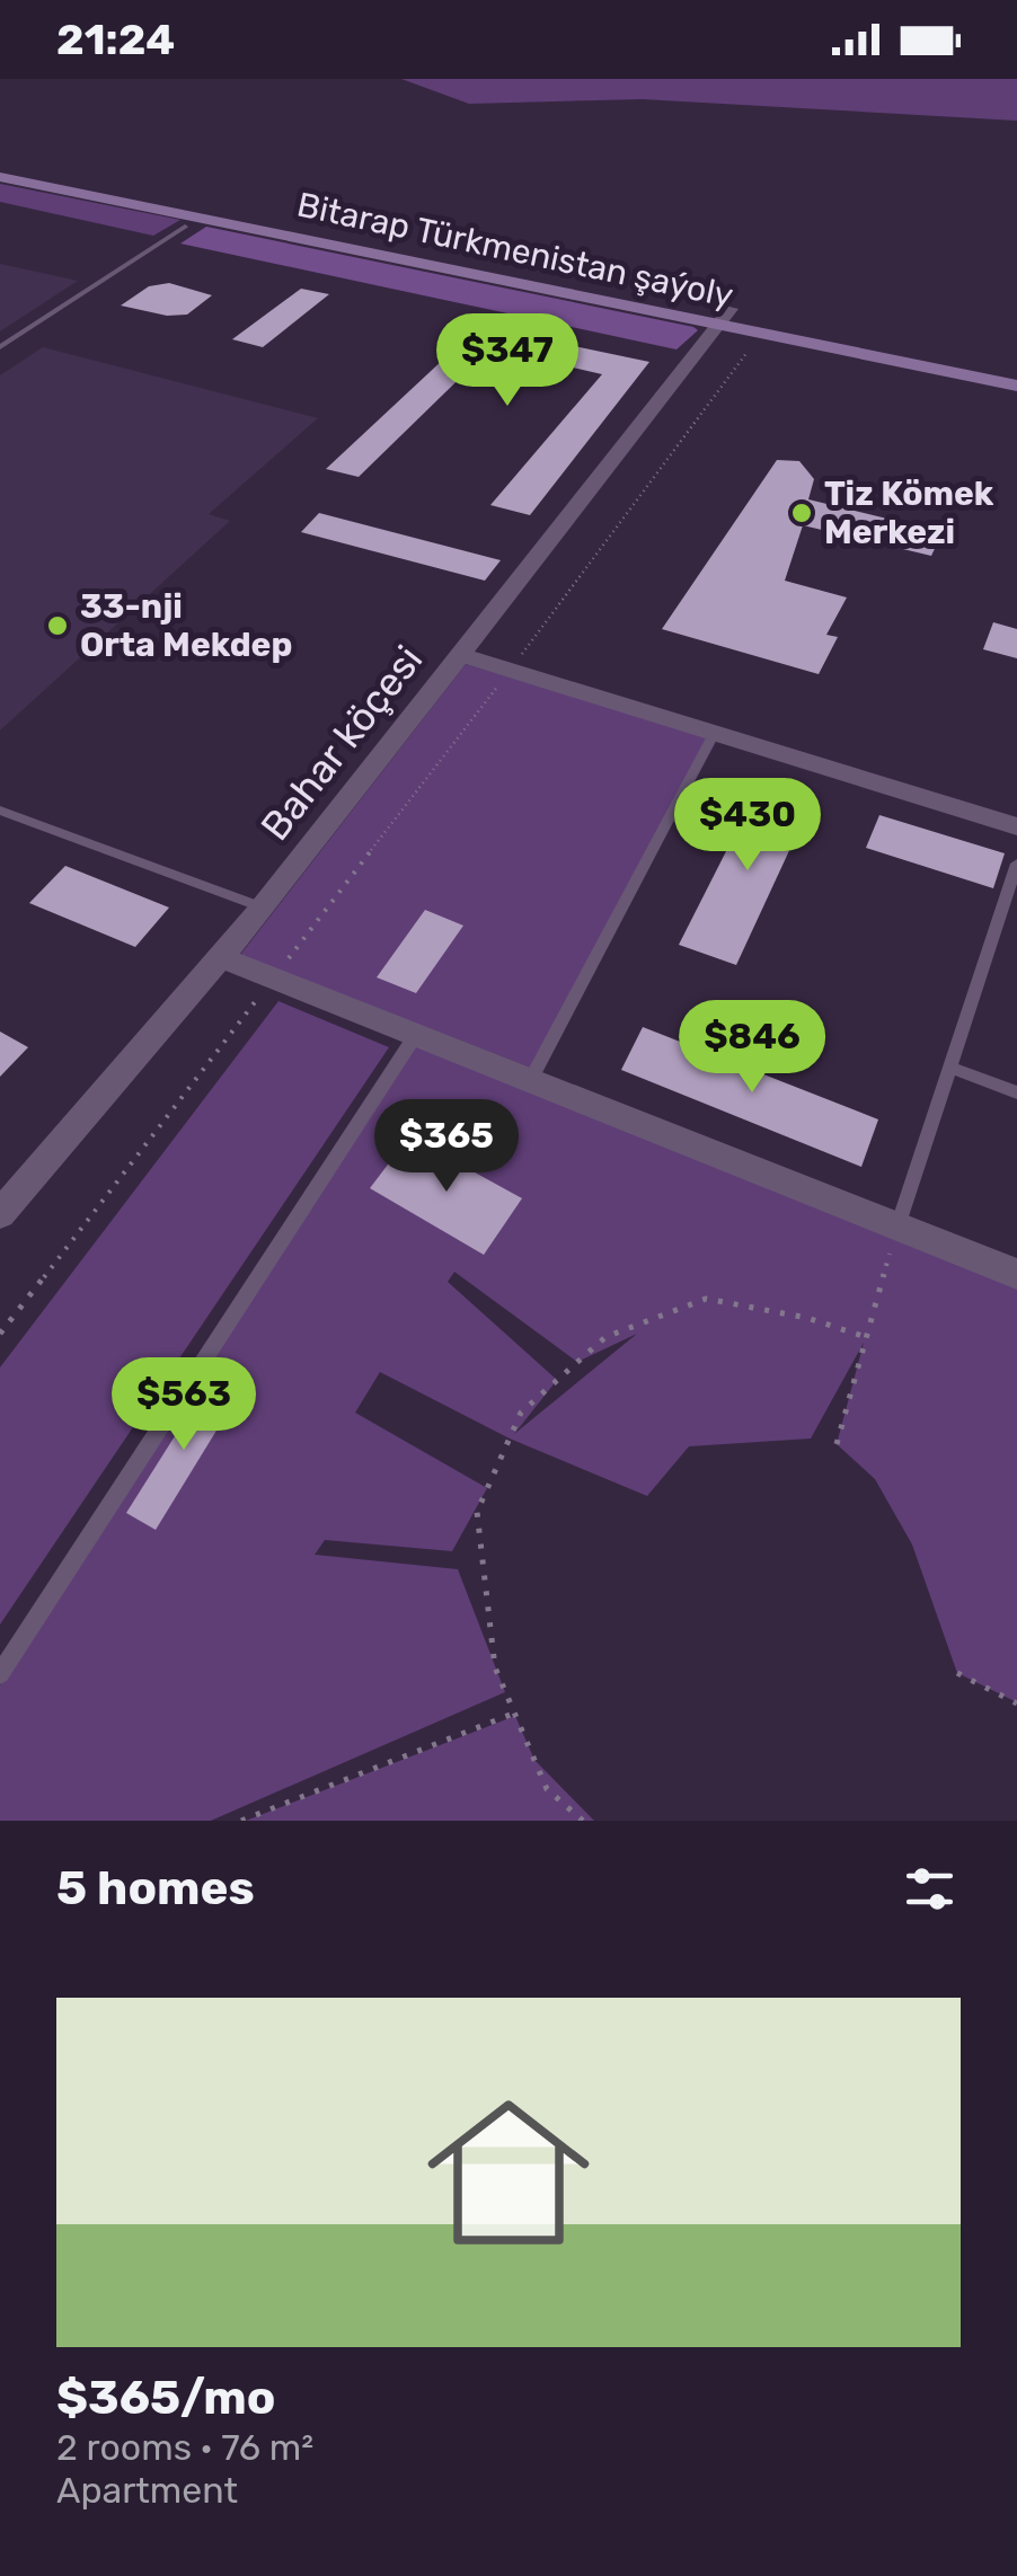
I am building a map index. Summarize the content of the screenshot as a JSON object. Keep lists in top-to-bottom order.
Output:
{
  "streets": {
    "main road": ["Bitarap Türkmenistan şaýoly"],
    "street": ["Bahar köçesi"]
  },
  "crossings": [
    ["Bitarap Türkmenistan şaýoly", "Bahar köçesi"]
  ],
  "places": ["Tiz Kömek Merkezi", "33-nji Orta Mekdep"],
  "page": {
    "status": "21:24",
    "price": [
      "$347",
      "$430",
      "$846",
      "$365",
      "$563"
    ],
    "heading": "5 homes",
    "list": [
      {
        "name": "$365/mo",
        "note": "2 rooms · 76 m² · Apartment"
      }
    ]
  }
}
